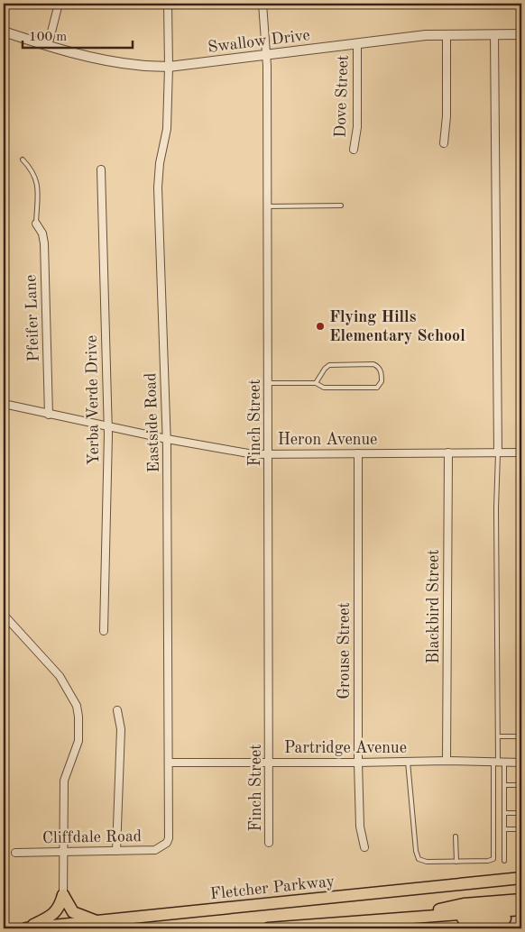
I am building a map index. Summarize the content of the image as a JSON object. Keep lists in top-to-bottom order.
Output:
{
  "streets": {
    "main road": ["Fletcher Parkway"],
    "street": [
      "Swallow Drive",
      "Dove Street",
      "Pfeifer Lane",
      "Yerba Verde Drive",
      "Eastside Road",
      "Finch Street",
      "Heron Avenue",
      "Blackbird Street",
      "Grouse Street",
      "Partridge Avenue",
      "Cliffdale Road"
    ]
  },
  "crossings": [
    ["Swallow Drive", "Dove Street"],
    ["Swallow Drive", "Eastside Road"],
    ["Swallow Drive", "Finch Street"],
    ["Pfeifer Lane", "Heron Avenue"],
    ["Yerba Verde Drive", "Heron Avenue"],
    ["Eastside Road", "Heron Avenue"],
    ["Eastside Road", "Partridge Avenue"],
    ["Eastside Road", "Cliffdale Road"],
    ["Finch Street", "Heron Avenue"],
    ["Finch Street", "Partridge Avenue"],
    ["Heron Avenue", "Blackbird Street"],
    ["Heron Avenue", "Grouse Street"],
    ["Blackbird Street", "Partridge Avenue"],
    ["Grouse Street", "Partridge Avenue"]
  ],
  "places": ["Flying Hills Elementary School"],
  "scale_bar": "100 m"
}
